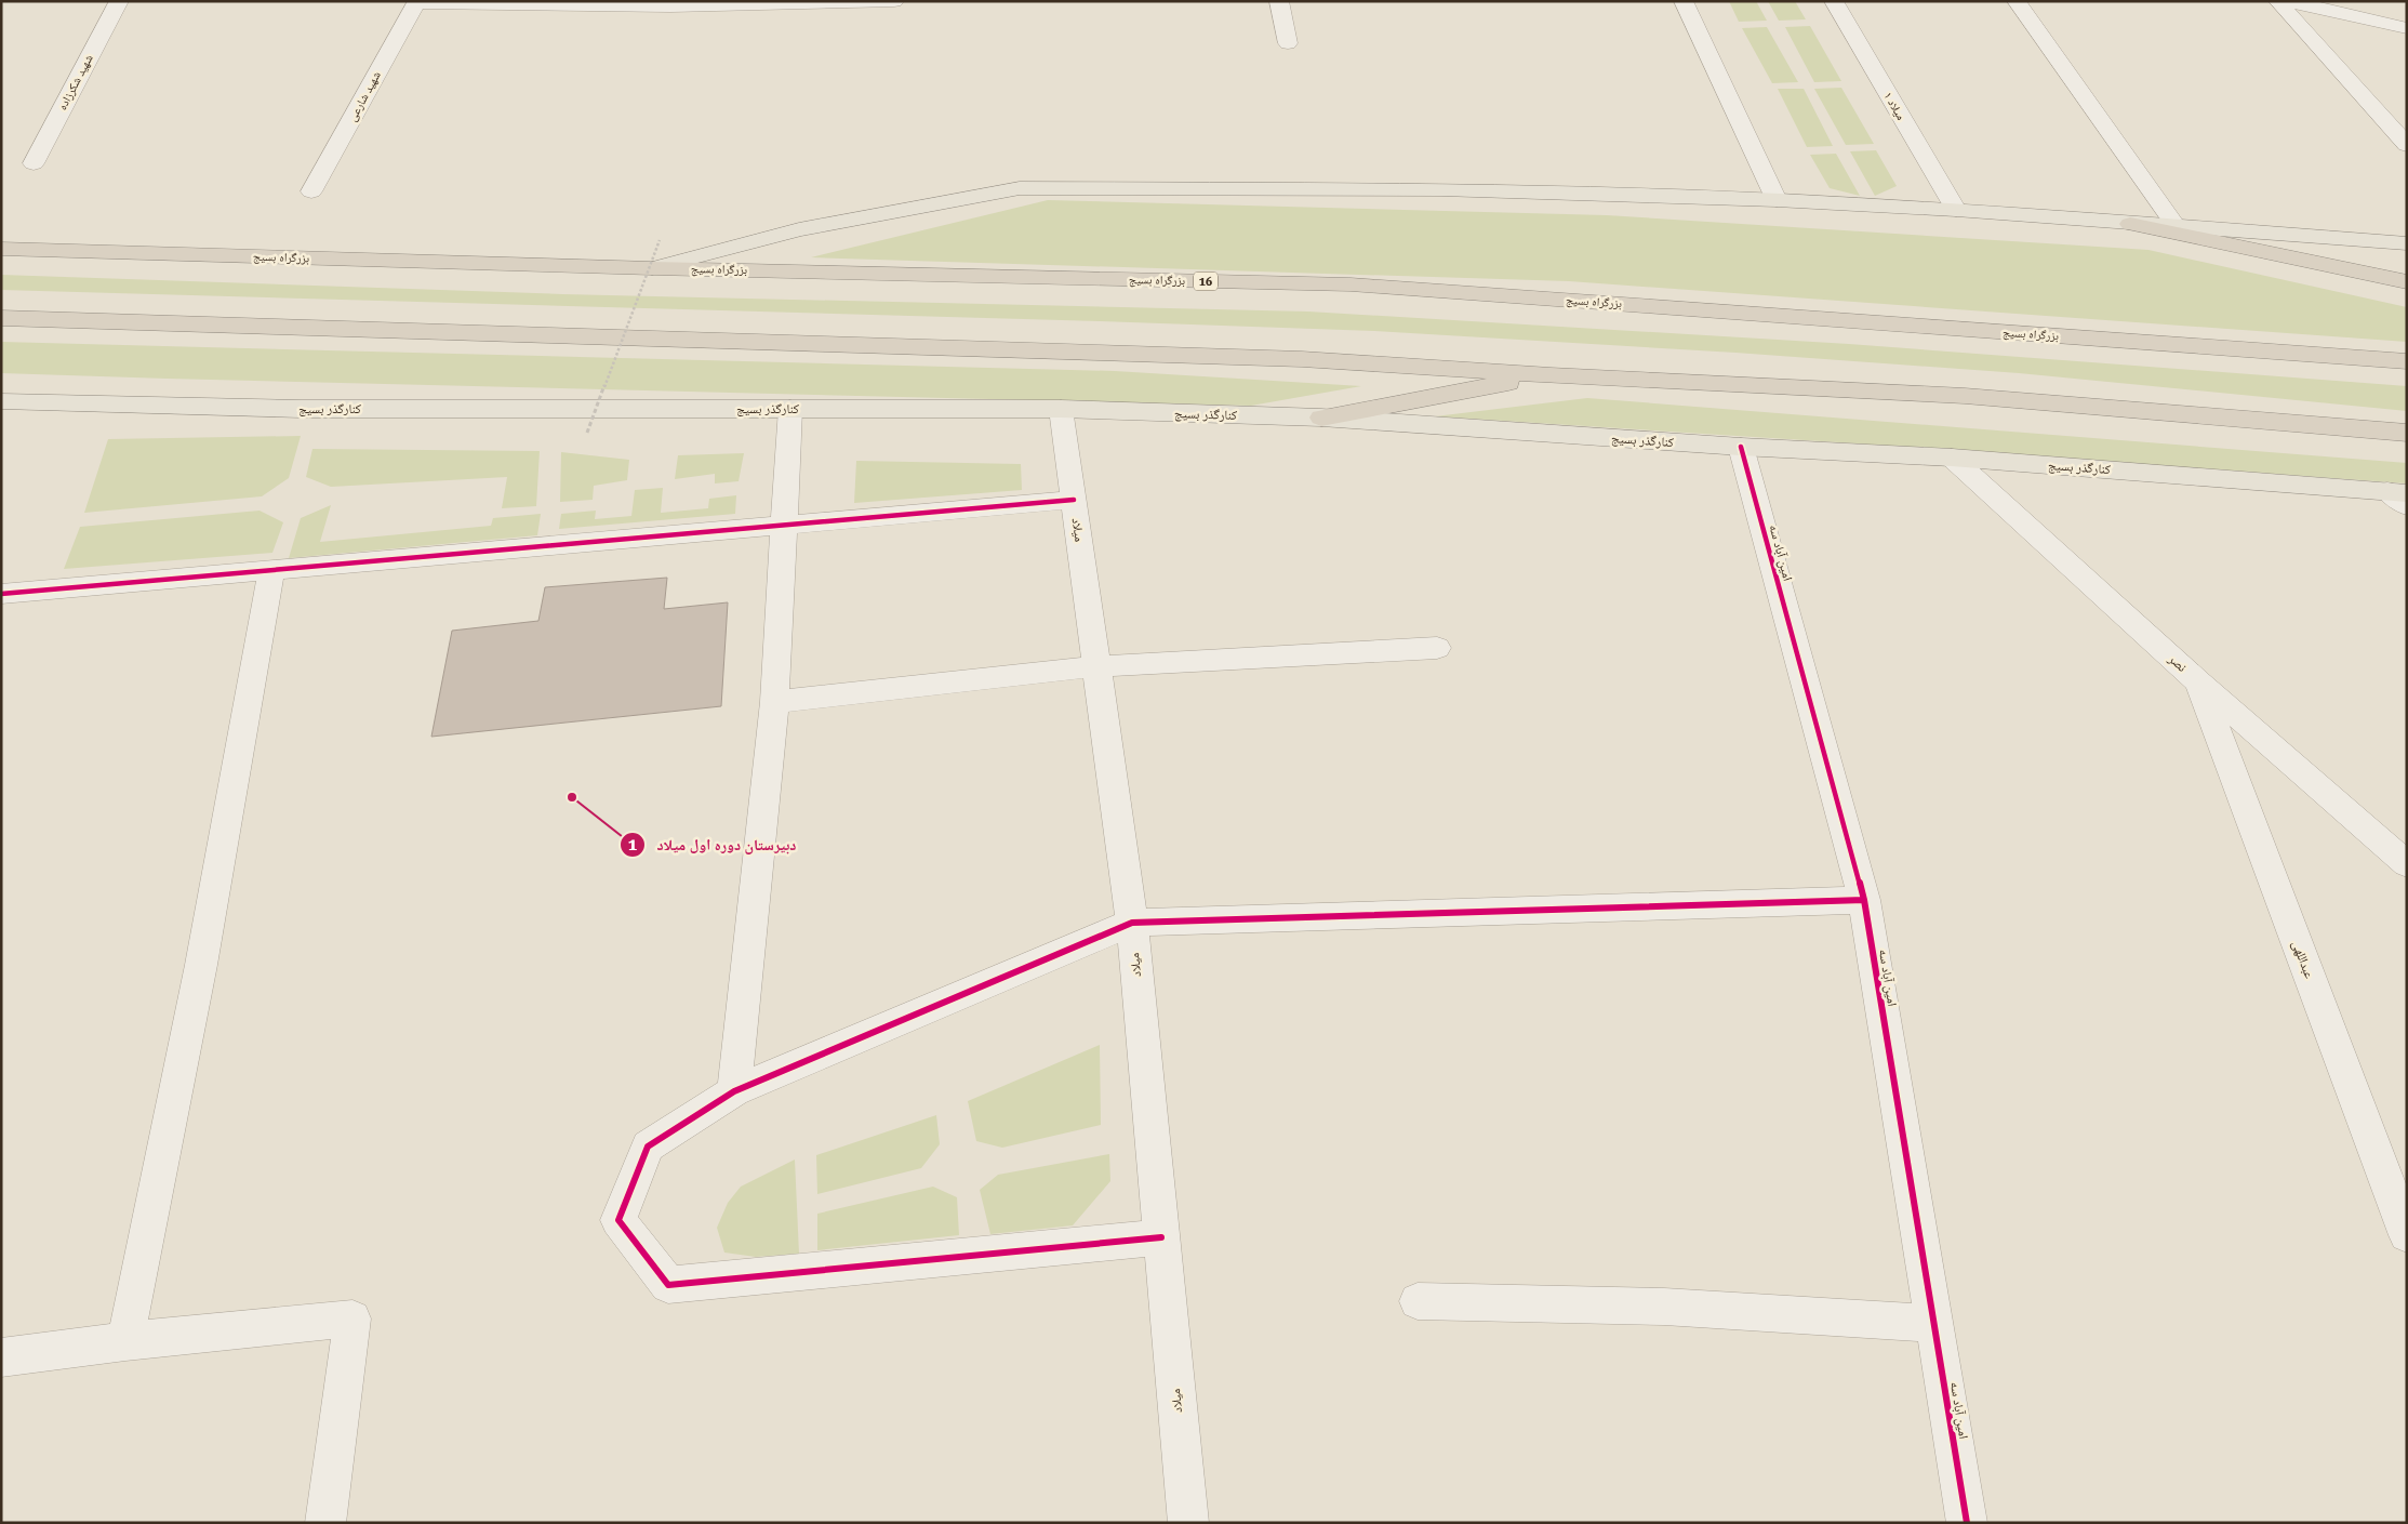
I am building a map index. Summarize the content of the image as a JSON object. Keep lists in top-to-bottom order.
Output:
{
  "streets": {
    "highway": ["بزرگراه بسیج", "16"],
    "main road": ["کنارگذر بسیج"],
    "street": [
      "شهید شکرزاده",
      "شهید شارعی",
      "میلاد ۱",
      "میلاد",
      "امین آباد سه",
      "نصر",
      "عبداللهی"
    ]
  },
  "crossings": [
    ["کنارگذر بسیج", "میلاد"],
    ["کنارگذر بسیج", "امین آباد سه"],
    ["کنارگذر بسیج", "نصر"],
    ["نصر", "عبداللهی"]
  ],
  "places": ["دبیرستان دوره اول میلاد"]
}
